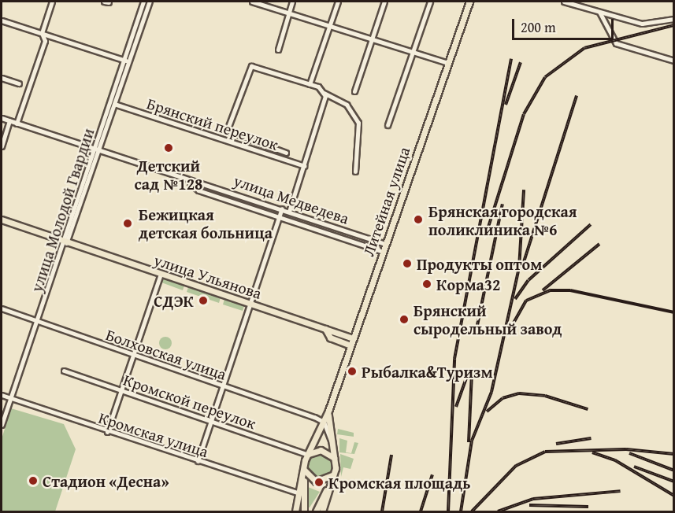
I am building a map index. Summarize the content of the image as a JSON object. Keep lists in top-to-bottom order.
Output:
{
  "streets": {
    "main road": ["Литейная улица", "улица Ульянова"],
    "street": [
      "Брянский переулок",
      "улица Медведева",
      "улица Молодой Гвардии",
      "Болховская улица",
      "Кромской переулок",
      "Кромская улица"
    ]
  },
  "crossings": [
    ["Брянский переулок", "улица Молодой Гвардии"],
    ["улица Медведева", "Литейная улица"],
    ["улица Медведева", "улица Молодой Гвардии"],
    ["Литейная улица", "улица Ульянова"],
    ["Литейная улица", "Болховская улица"],
    ["Литейная улица", "Кромской переулок"],
    ["улица Молодой Гвардии", "улица Ульянова"],
    ["улица Молодой Гвардии", "Болховская улица"],
    ["улица Молодой Гвардии", "Кромская улица"]
  ],
  "places": [
    "Детский сад №128",
    "Брянская городская поликлиника №6",
    "Бежицкая детская больница",
    "Продукты оптом",
    "Корма32",
    "СДЭК",
    "Брянский сыродельный завод",
    "Рыбалка&Туризм",
    "Стадион «Десна»",
    "Кромская площадь"
  ],
  "scale_bar": "200 m"
}
